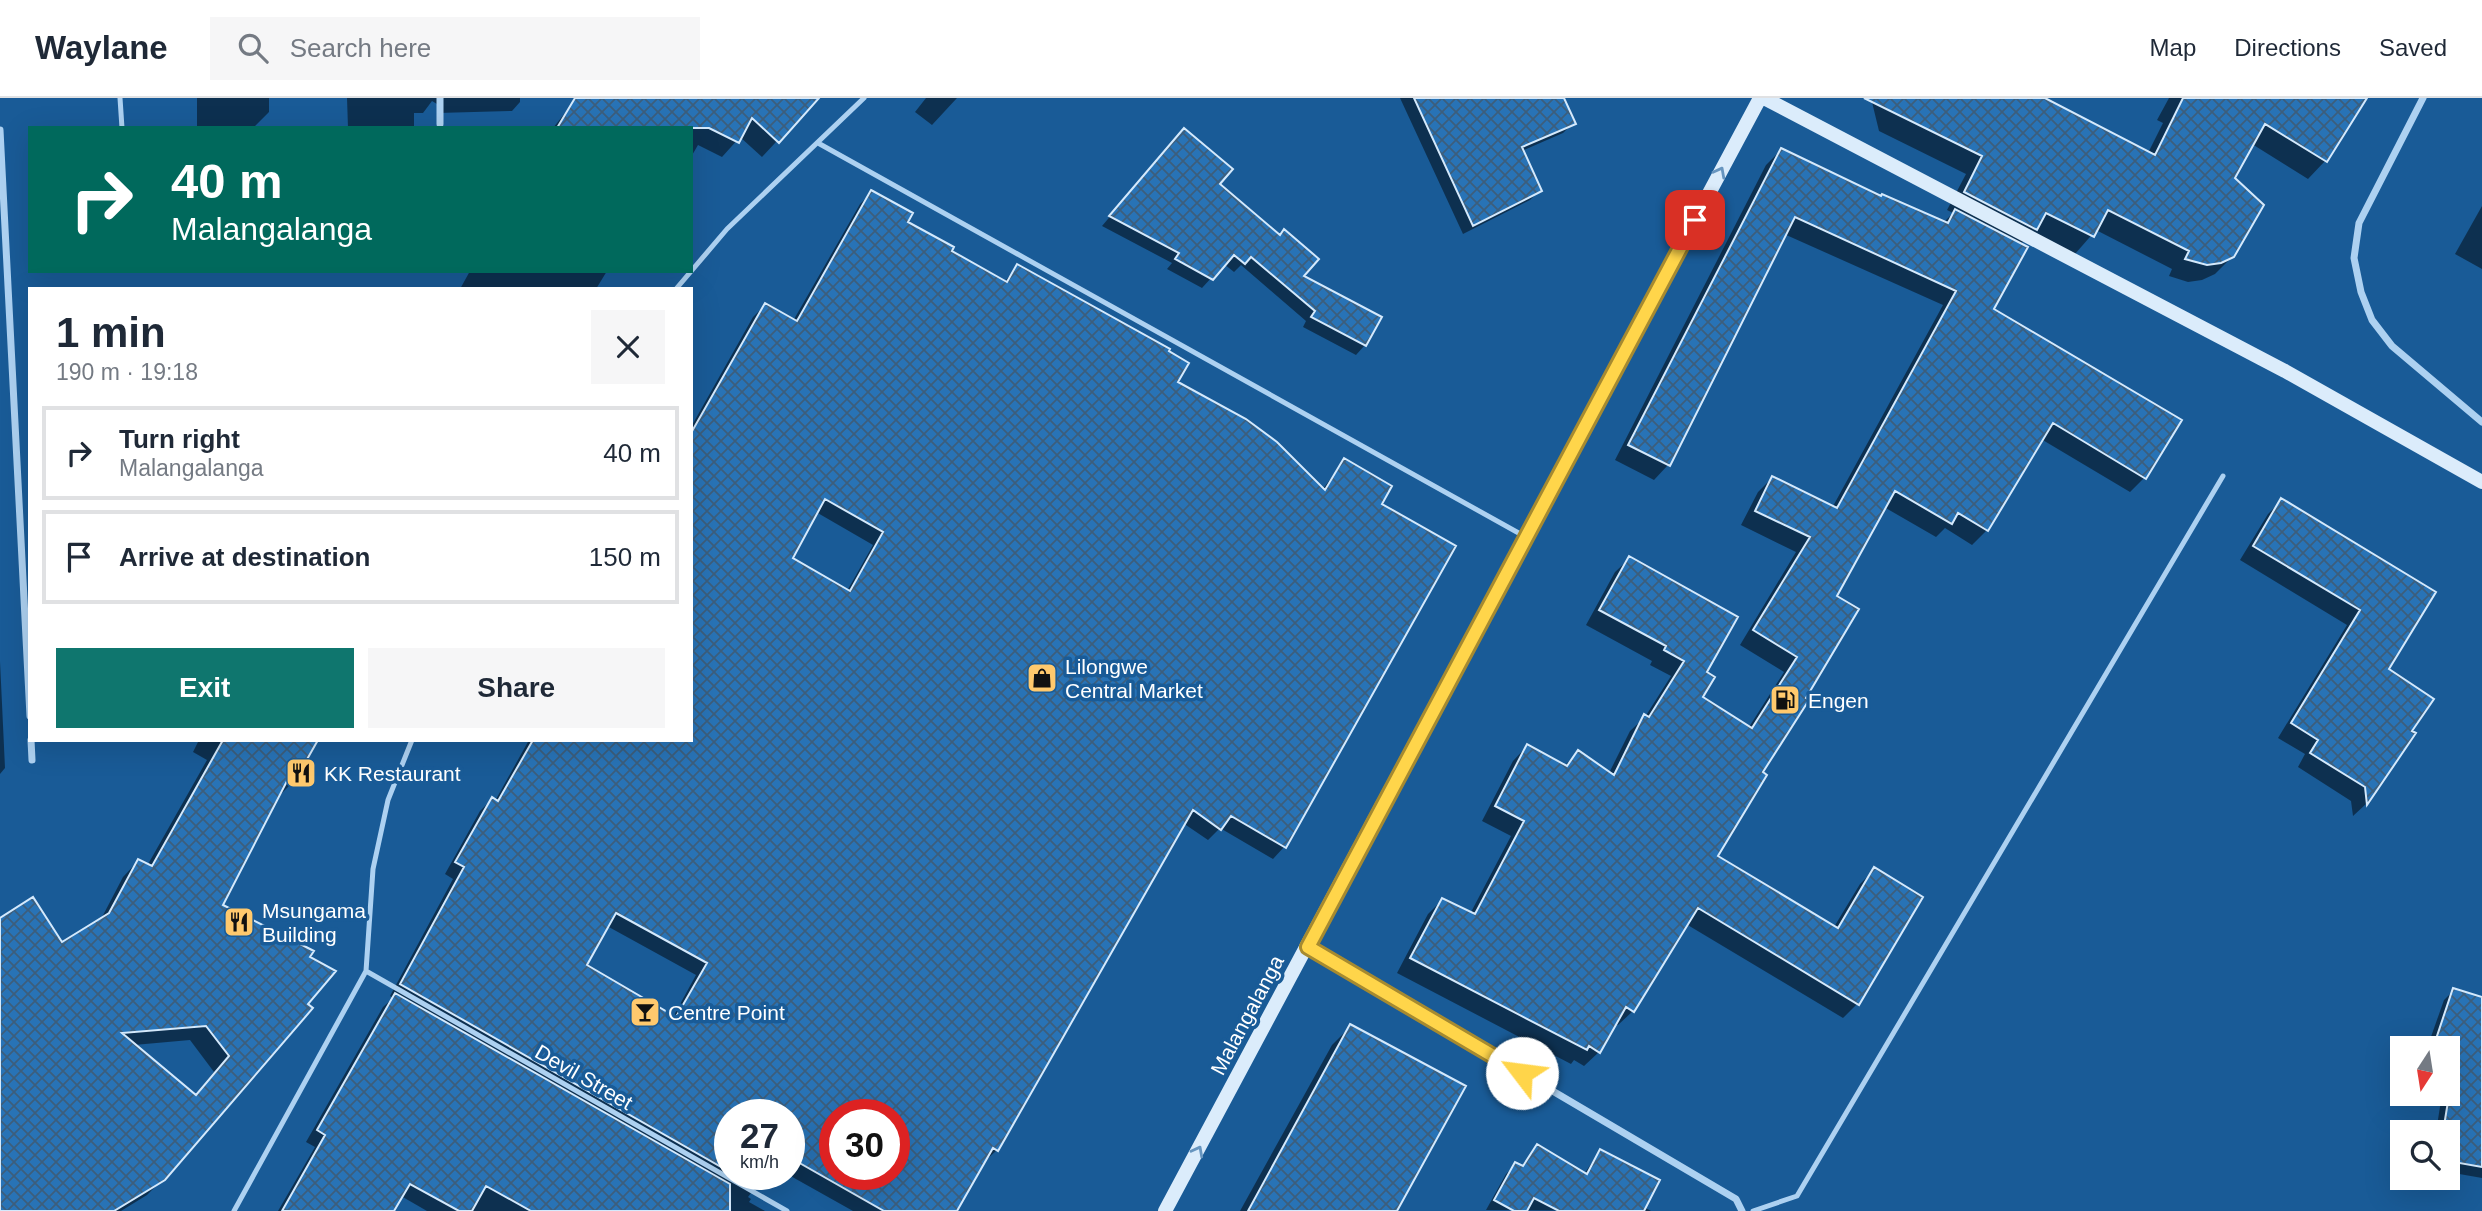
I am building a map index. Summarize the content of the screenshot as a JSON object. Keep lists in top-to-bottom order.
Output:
{
  "streets": {
    "street": ["Malangalanga"],
    "lane": ["Devil Street"]
  },
  "one_way": ["Malangalanga"],
  "places": {
    "shop": ["Lilongwe Central Market"],
    "fuel station": ["Engen"],
    "restaurant": ["KK Restaurant", "Msungama Building"],
    "bar": ["Centre Point"]
  },
  "north": "bottom",
  "page": {
    "header": "Waylane",
    "search": "Search here",
    "nav": ["Map", "Directions", "Saved"],
    "turn": ["40 m", "Malangalanga"],
    "heading": ["1 min", "190 m · 19:18"],
    "list": [
      {
        "name": "Turn right",
        "note": "Malangalanga",
        "value": "40 m"
      },
      {
        "name": "Arrive at destination",
        "value": "150 m"
      }
    ],
    "buttons": ["Exit", "Share"],
    "speed": "27 km/h",
    "limit": "30"
  }
}
